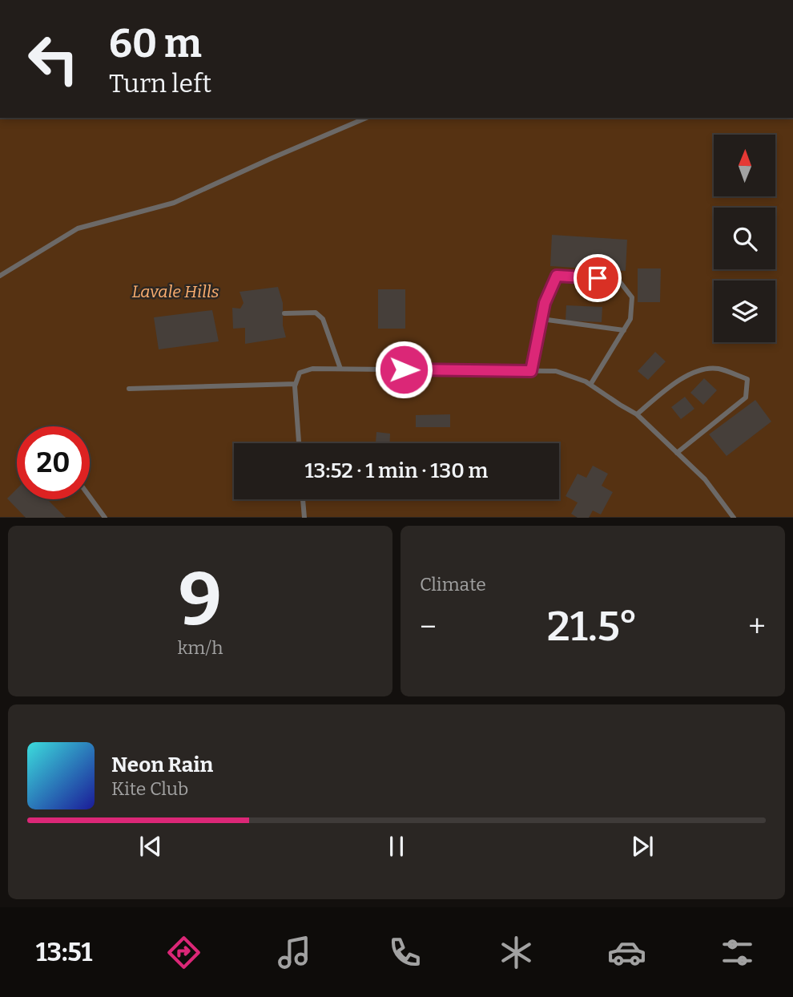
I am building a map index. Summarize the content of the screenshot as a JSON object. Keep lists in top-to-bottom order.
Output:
{
  "parks": ["Lavale Hills"],
  "north": "top",
  "page": {
    "turn": ["60 m", "Turn left"],
    "limit": "20",
    "trip": "13:52 · 1 min · 130 m",
    "tile": [
      ["9", "km/h"],
      "Climate"
    ],
    "heat": ["−", "21.5°", "+"],
    "song": ["Neon Rain", "Kite Club"],
    "tabs": "13:51"
  }
}
